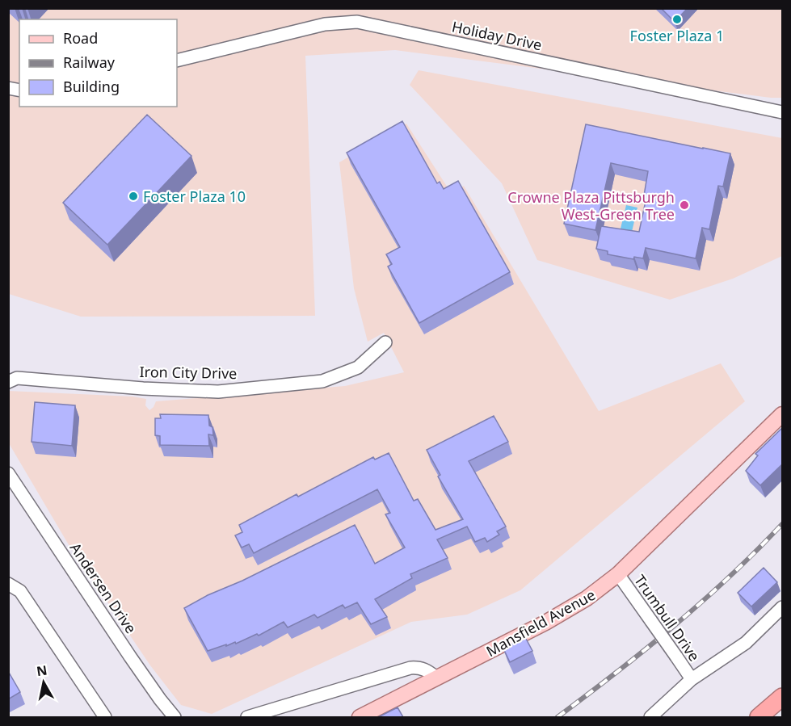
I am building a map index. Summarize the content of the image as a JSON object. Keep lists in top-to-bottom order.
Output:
{
  "streets": {
    "main road": ["Mansfield Avenue"],
    "street": [
      "Holiday Drive",
      "Iron City Drive",
      "Andersen Drive",
      "Trumbull Drive"
    ]
  },
  "crossings": [
    ["Trumbull Drive", "Mansfield Avenue"]
  ],
  "places": ["Foster Plaza 1", "Foster Plaza 10", "Crowne Plaza Pittsburgh West-Green Tree"],
  "legend": ["Road", "Railway", "Building"],
  "north": "top"
}
